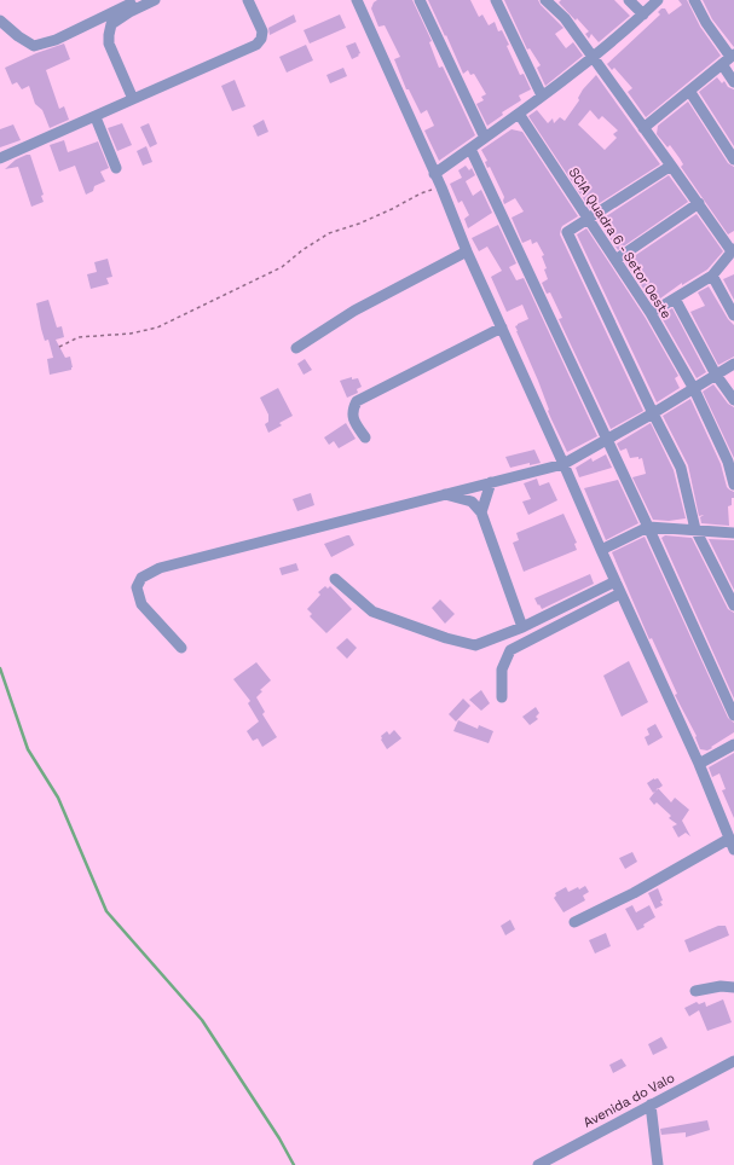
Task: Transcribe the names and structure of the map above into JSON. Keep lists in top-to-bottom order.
{
  "streets": {
    "street": ["SCIA Quadra 6 - Setor Oeste", "Avenida do Valo"]
  }
}
